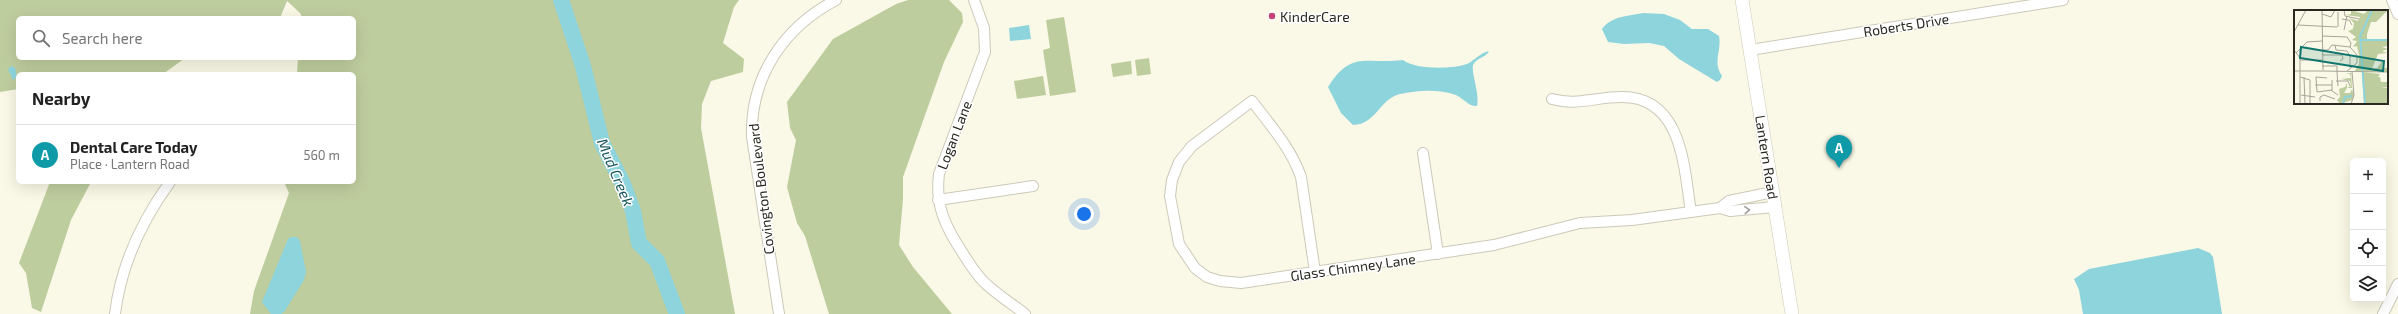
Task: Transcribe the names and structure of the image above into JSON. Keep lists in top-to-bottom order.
{
  "streets": {
    "street": [
      "Roberts Drive",
      "Logan Lane",
      "Lantern Road",
      "Covington Boulevard",
      "Glass Chimney Lane"
    ]
  },
  "crossings": [
    ["Roberts Drive", "Lantern Road"],
    ["Lantern Road", "Glass Chimney Lane"]
  ],
  "water": ["Mud Creek"],
  "places": ["KinderCare"],
  "page": {
    "search": "Search here",
    "heading": "Nearby",
    "list": [
      {
        "mark": "A",
        "name": "Dental Care Today",
        "note": "Place · Lantern Road",
        "value": "560 m"
      }
    ],
    "pins": "A",
    "map_buttons": ["+", "−"]
  }
}
